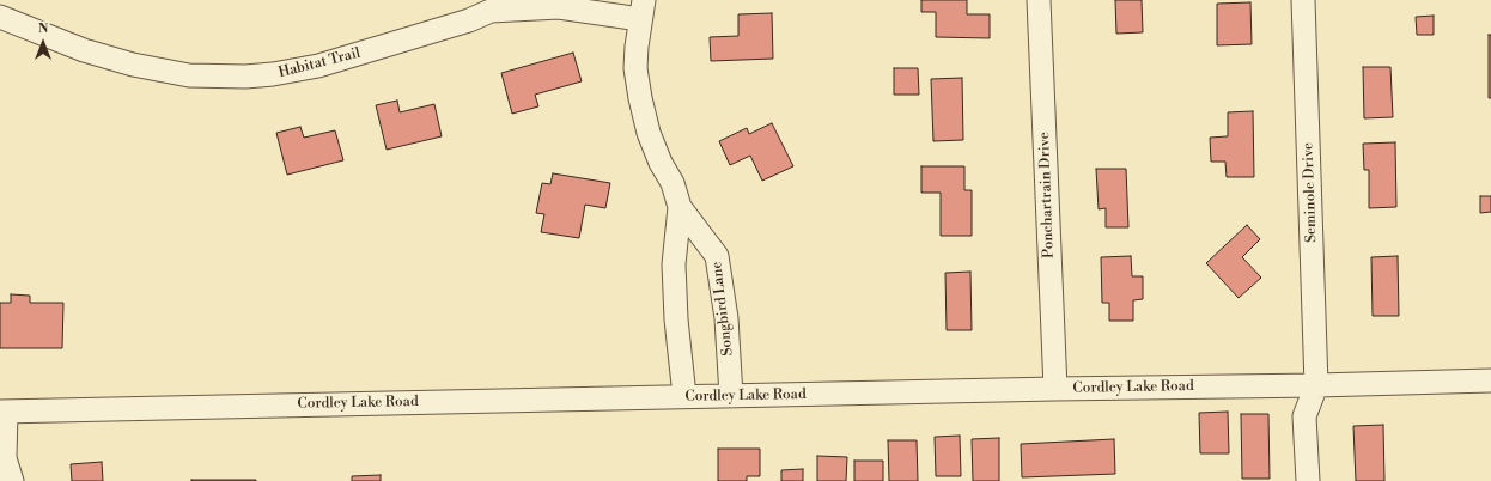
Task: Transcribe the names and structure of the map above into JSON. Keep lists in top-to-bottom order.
{
  "streets": {
    "street": [
      "Habitat Trail",
      "Seminole Drive",
      "Ponchartrain Drive",
      "Songbird Lane",
      "Cordley Lake Road"
    ]
  },
  "crossings": [
    ["Habitat Trail", "Songbird Lane"],
    ["Seminole Drive", "Cordley Lake Road"],
    ["Ponchartrain Drive", "Cordley Lake Road"],
    ["Songbird Lane", "Cordley Lake Road"]
  ],
  "north": "top"
}
